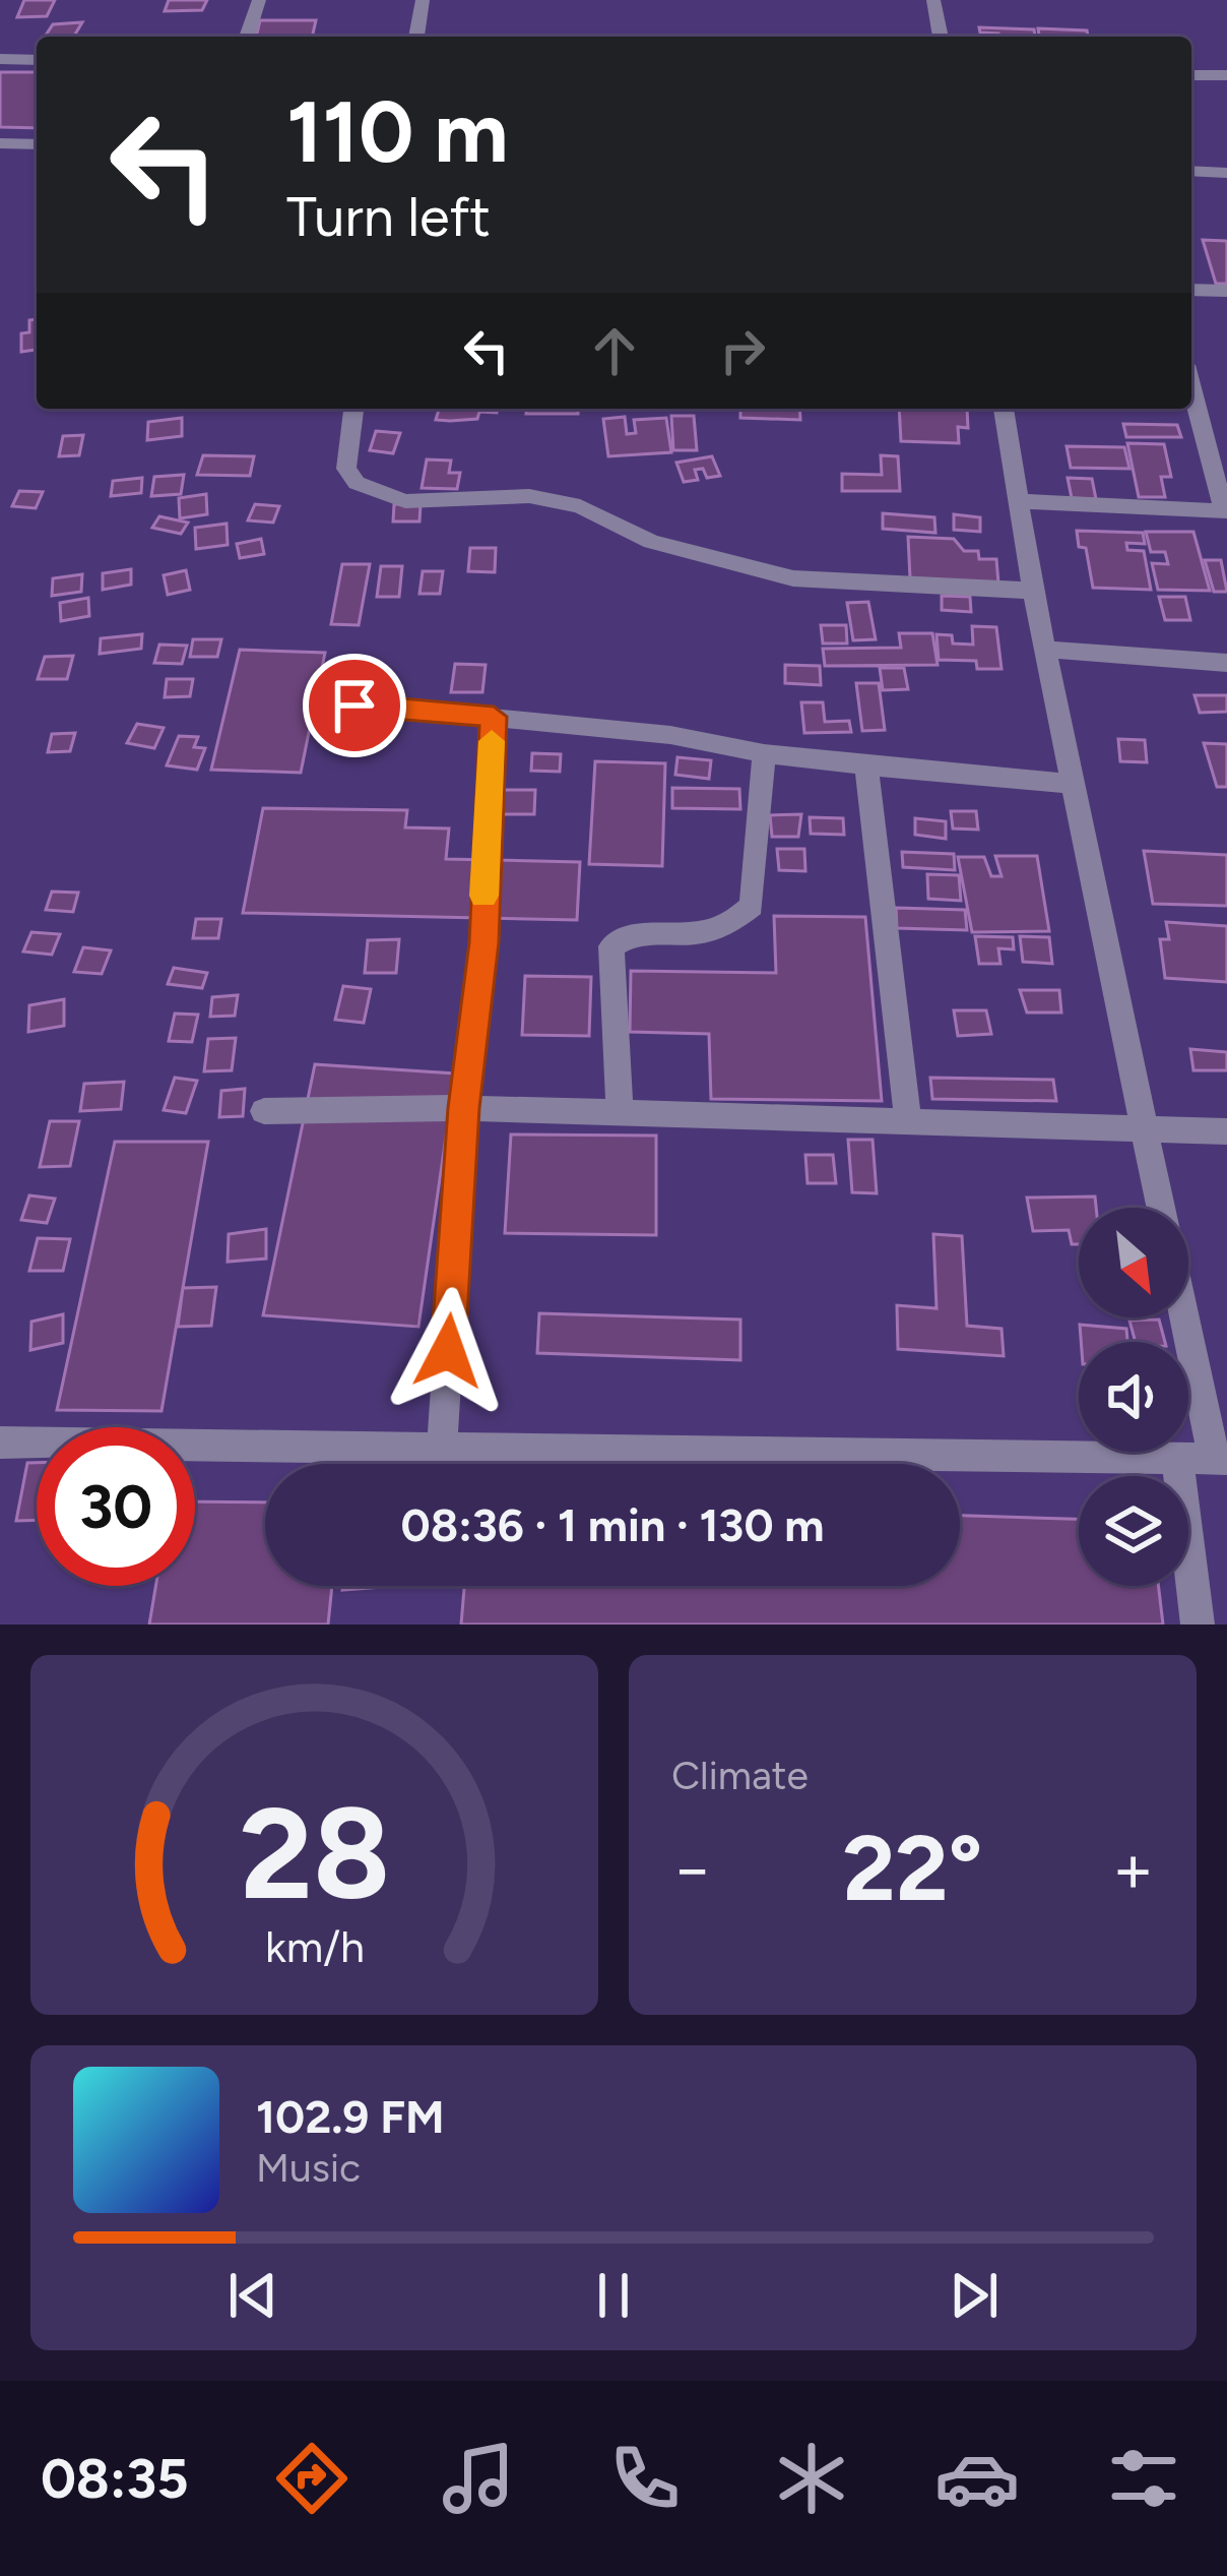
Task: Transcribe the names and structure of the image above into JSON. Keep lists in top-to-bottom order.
{
  "north": "bottom right",
  "page": {
    "turn": ["110 m", "Turn left"],
    "limit": "30",
    "trip": "08:36 · 1 min · 130 m",
    "tile": "Climate",
    "heat": ["−", "22°", "+"],
    "song": ["102.9 FM", "Music"],
    "tabs": "08:35",
    "gauge": ["28", "km/h"]
  }
}
